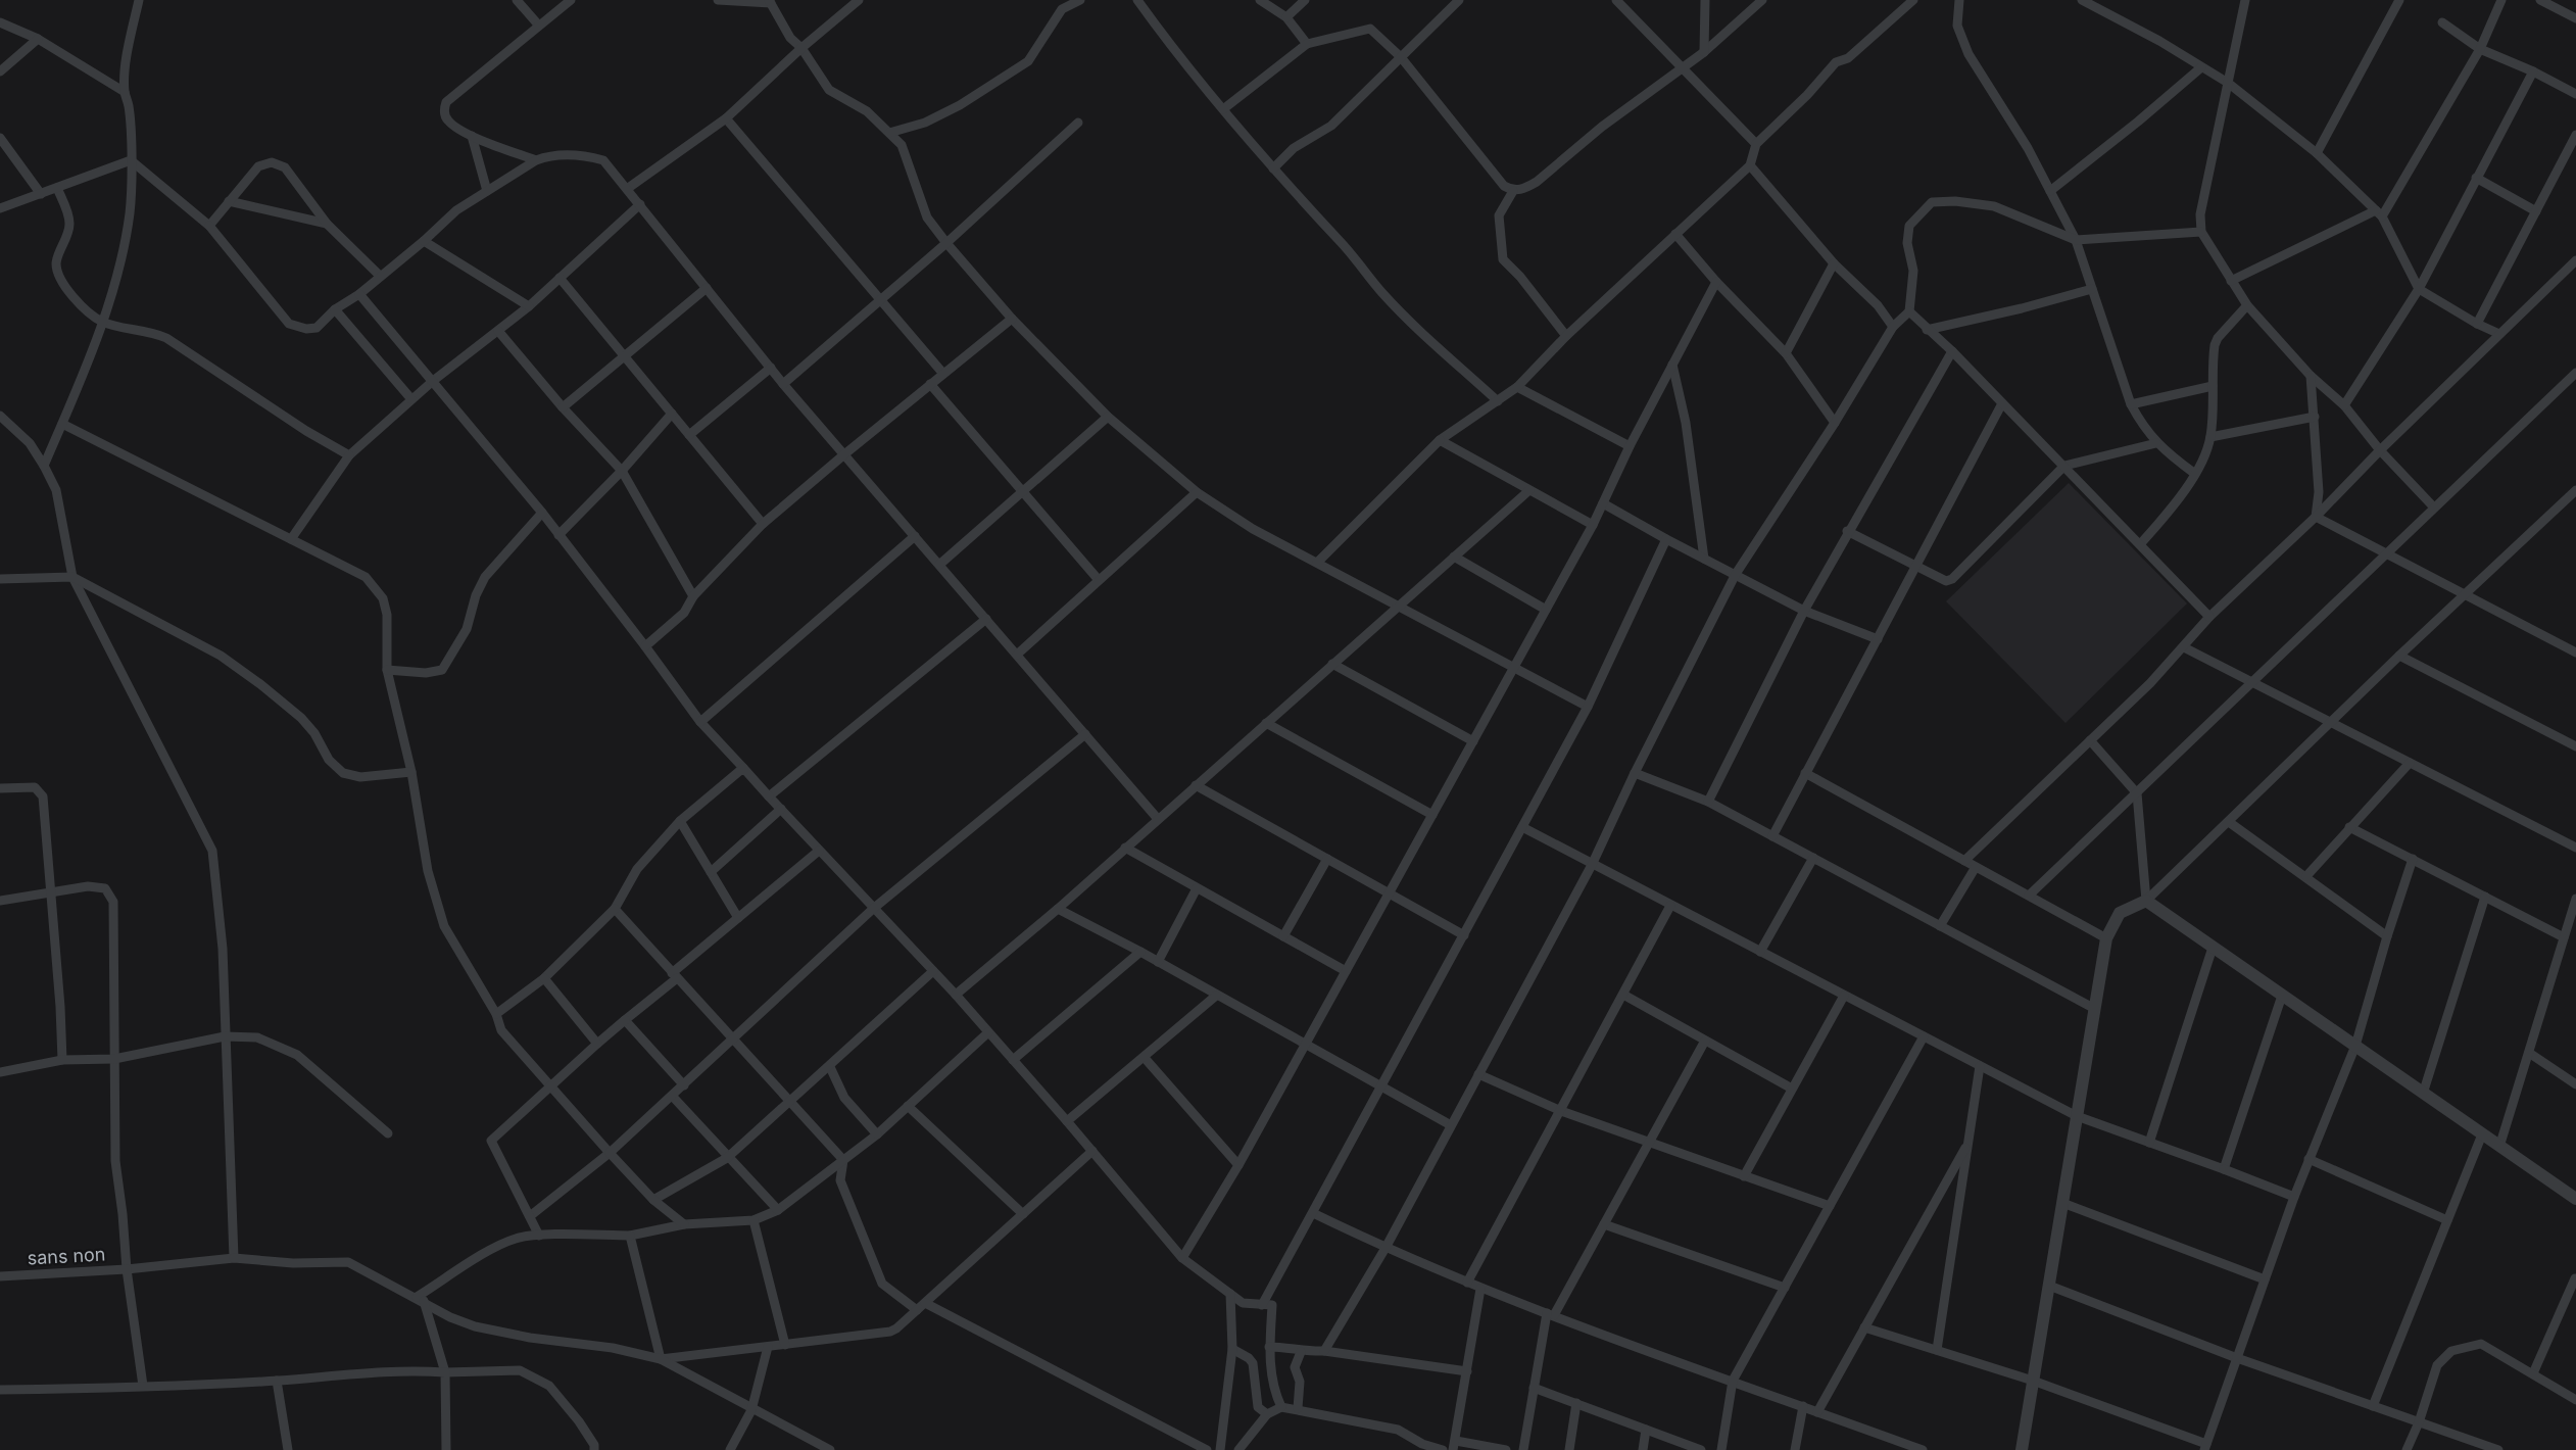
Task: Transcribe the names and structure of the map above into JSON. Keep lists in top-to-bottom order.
{
  "streets": {
    "street": ["sans non"]
  }
}
